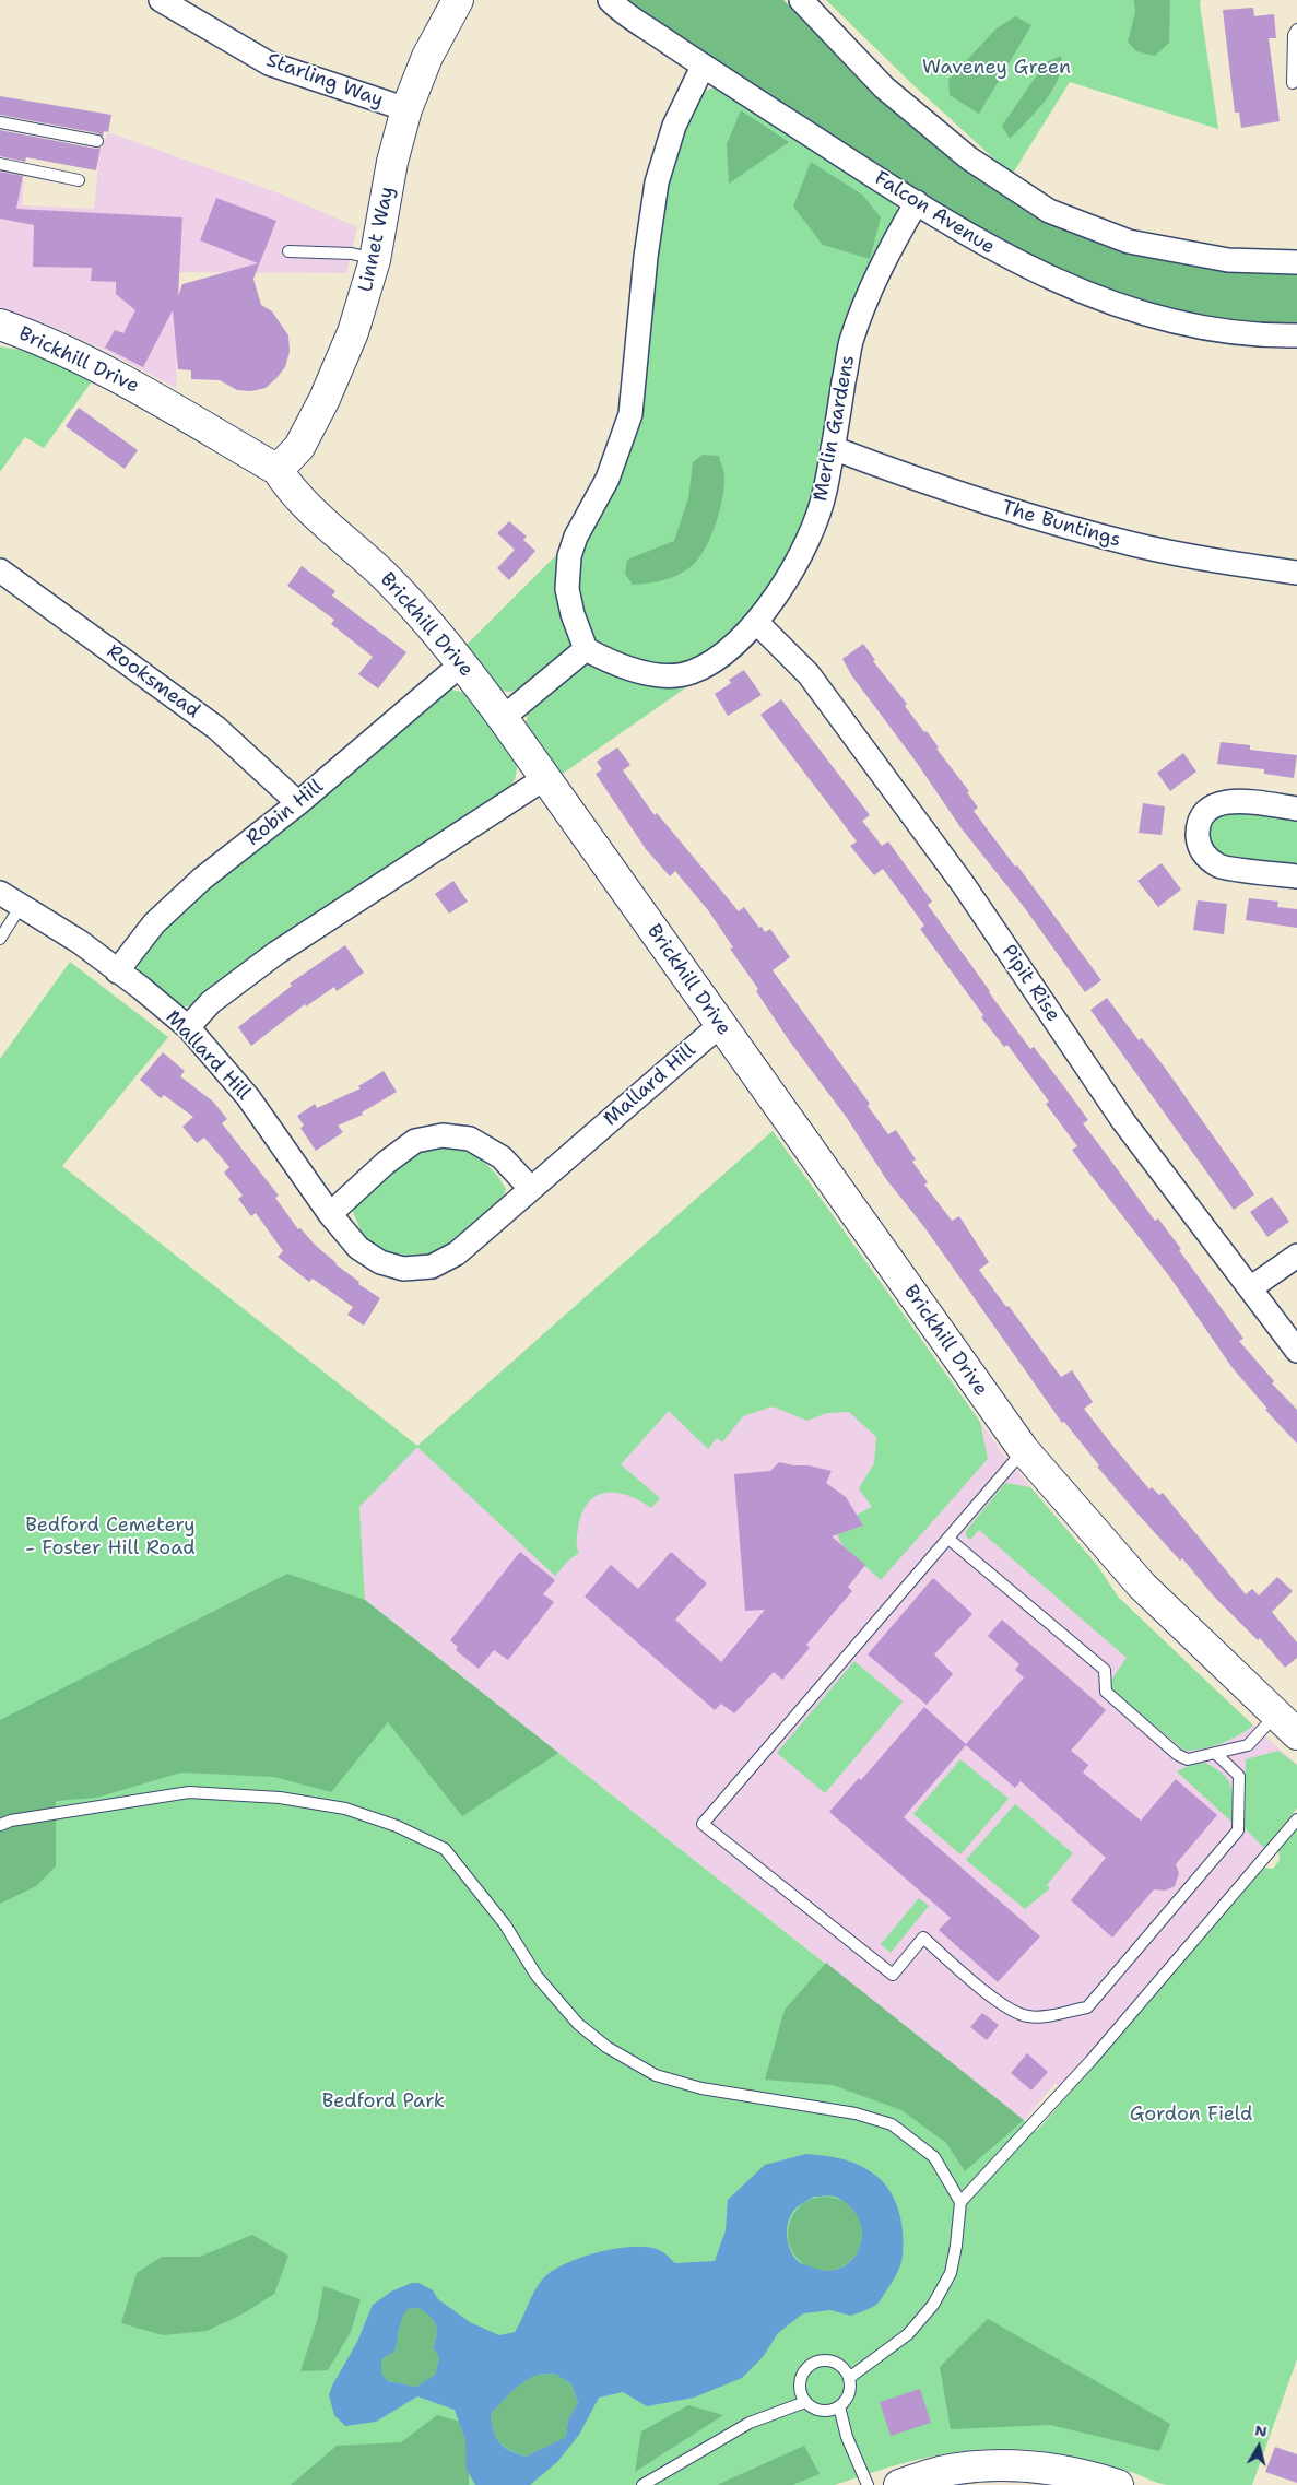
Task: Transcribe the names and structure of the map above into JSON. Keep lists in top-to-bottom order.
{
  "streets": {
    "street": [
      "Starling Way",
      "Falcon Avenue",
      "Linnet Way",
      "Brickhill Drive",
      "Merlin Gardens",
      "The Buntings",
      "Rooksmead",
      "Robin Hill",
      "Pipit Rise",
      "Mallard Hill"
    ]
  },
  "crossings": [
    ["Starling Way", "Linnet Way"],
    ["Falcon Avenue", "Merlin Gardens"],
    ["Linnet Way", "Brickhill Drive"],
    ["Brickhill Drive", "Robin Hill"],
    ["Brickhill Drive", "Mallard Hill"],
    ["Merlin Gardens", "The Buntings"],
    ["Merlin Gardens", "Pipit Rise"],
    ["Rooksmead", "Robin Hill"],
    ["Robin Hill", "Mallard Hill"]
  ],
  "parks": [
    "Waveney Green",
    "Bedford Cemetery - Foster Hill Road",
    "Bedford Park",
    "Gordon Field"
  ],
  "north": "top"
}
